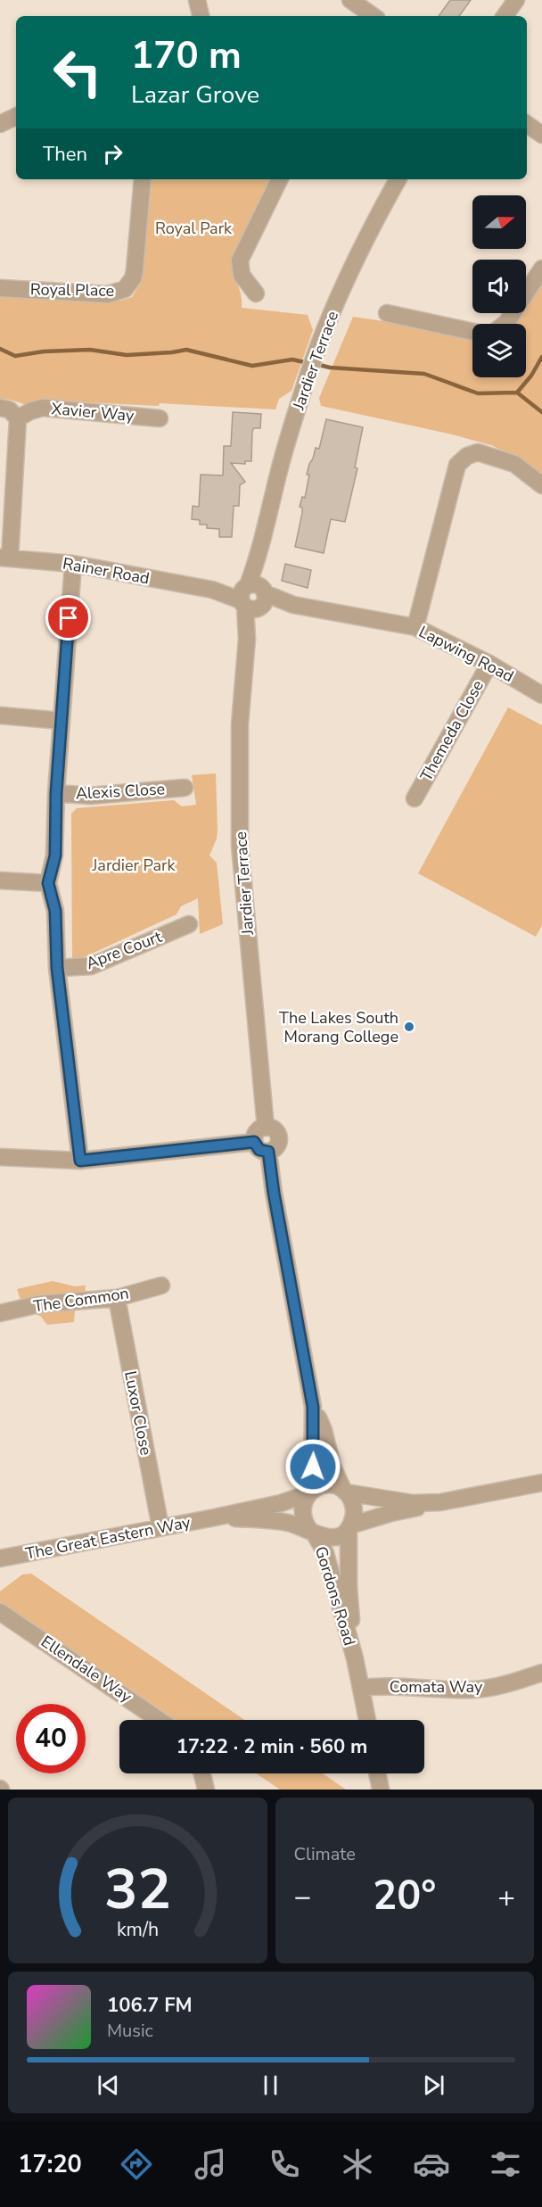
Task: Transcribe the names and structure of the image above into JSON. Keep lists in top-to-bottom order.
{
  "streets": {
    "street": [
      "Royal Place",
      "Jardier Terrace",
      "Xavier Way",
      "Rainer Road",
      "Lapwing Road",
      "Themeda Close",
      "Alexis Close",
      "Apre Court",
      "The Common",
      "Luxor Close",
      "The Great Eastern Way",
      "Gordons Road",
      "Ellendale Way",
      "Comata Way"
    ]
  },
  "crossings": [
    ["Jardier Terrace", "Rainer Road"],
    ["Jardier Terrace", "Lapwing Road"],
    ["Rainer Road", "Lapwing Road"],
    ["Lapwing Road", "Themeda Close"],
    ["The Common", "Luxor Close"],
    ["Luxor Close", "The Great Eastern Way"],
    ["The Great Eastern Way", "Gordons Road"],
    ["Gordons Road", "Comata Way"]
  ],
  "parks": ["Royal Park", "Jardier Park"],
  "places": ["The Lakes South Morang College"],
  "north": "right",
  "page": {
    "turn": ["170 m", "Lazar Grove"],
    "then": "Then",
    "limit": "40",
    "trip": "17:22 · 2 min · 560 m",
    "tile": "Climate",
    "heat": ["−", "20°", "+"],
    "song": ["106.7 FM", "Music"],
    "tabs": "17:20",
    "gauge": ["32", "km/h"]
  }
}
